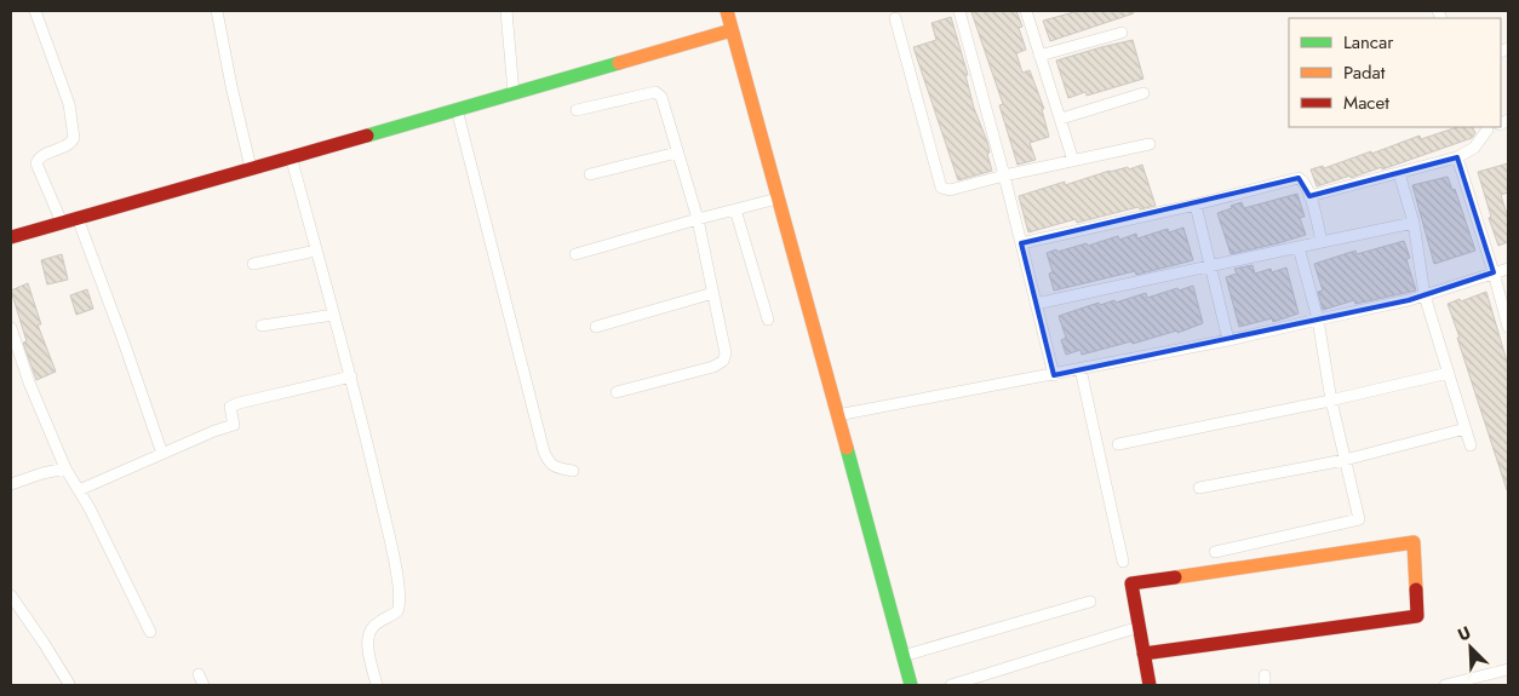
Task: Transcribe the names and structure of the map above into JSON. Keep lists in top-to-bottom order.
{
  "legend": ["Lancar", "Padat", "Macet"],
  "north": "top left"
}
